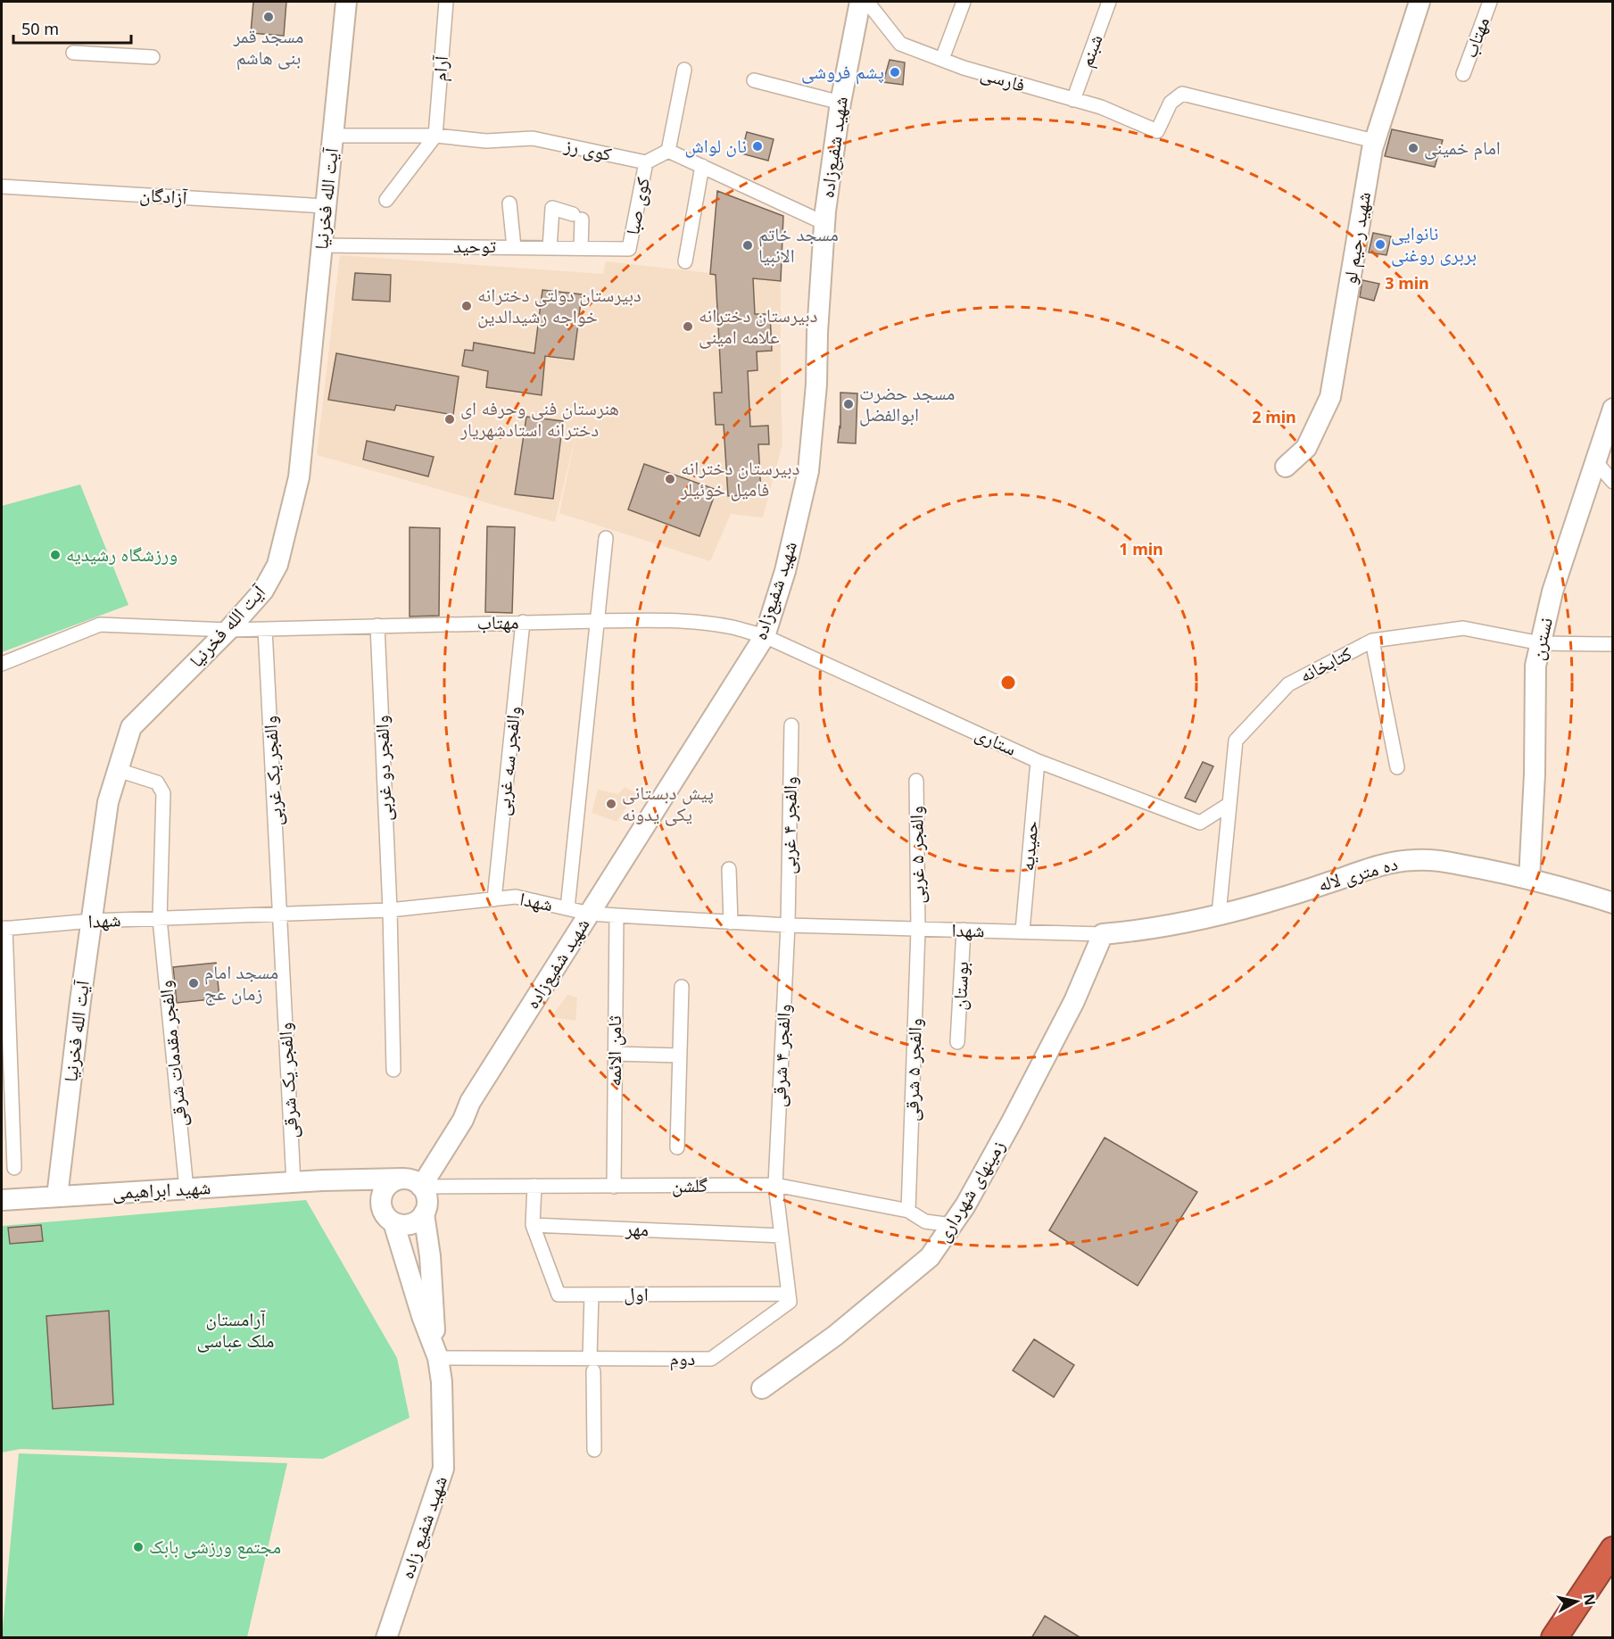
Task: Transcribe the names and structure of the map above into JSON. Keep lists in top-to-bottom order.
{
  "streets": {
    "street": [
      "مهتاب",
      "شبنم",
      "آرام",
      "فارسی",
      "شهید شفیع‌زاده",
      "کوی رز",
      "آزادگان",
      "آیت الله فخرنیا",
      "کوی صبا",
      "شهید رحیم لو",
      "توحید",
      "نسترن",
      "کتابخانه",
      "ستاری",
      "والفجر سه غربی",
      "والفجر دو غربی",
      "والفجر یک غربی",
      "والفجر ۴ غربی",
      "حمیدیه",
      "والفجر ۵ غربی",
      "ده متری لاله",
      "شهدا",
      "بوستان",
      "ثامن الائمه",
      "والفجر مقدمات شرقی",
      "والفجر ۴ شرقی",
      "والفجر ۵ شرقی",
      "والفجر یک شرقی",
      "گلشن",
      "شهید ابراهیمی",
      "زمینهای شهرداری",
      "مهر",
      "اول",
      "دوم",
      "شهید شفیع زاده"
    ]
  },
  "crossings": [
    ["مهتاب", "شهید شفیع‌زاده"],
    ["مهتاب", "آیت الله فخرنیا"],
    ["مهتاب", "ستاری"],
    ["مهتاب", "والفجر سه غربی"],
    ["مهتاب", "والفجر دو غربی"],
    ["مهتاب", "والفجر یک غربی"],
    ["شبنم", "فارسی"],
    ["آرام", "کوی رز"],
    ["فارسی", "شهید رحیم لو"],
    ["شهید شفیع‌زاده", "ستاری"],
    ["شهید شفیع‌زاده", "شهدا"],
    ["شهید شفیع‌زاده", "گلشن"],
    ["شهید شفیع‌زاده", "شهید ابراهیمی"],
    ["شهید شفیع‌زاده", "شهید شفیع زاده"],
    ["کوی رز", "آیت الله فخرنیا"],
    ["کوی رز", "کوی صبا"],
    ["آزادگان", "آیت الله فخرنیا"],
    ["آیت الله فخرنیا", "توحید"],
    ["آیت الله فخرنیا", "شهدا"],
    ["آیت الله فخرنیا", "والفجر مقدمات شرقی"],
    ["آیت الله فخرنیا", "شهید ابراهیمی"],
    ["کوی صبا", "توحید"],
    ["نسترن", "کتابخانه"],
    ["نسترن", "ده متری لاله"],
    ["کتابخانه", "ستاری"],
    ["کتابخانه", "ده متری لاله"],
    ["ستاری", "حمیدیه"],
    ["والفجر سه غربی", "شهدا"],
    ["والفجر دو غربی", "شهدا"],
    ["والفجر یک غربی", "شهدا"],
    ["والفجر یک غربی", "والفجر یک شرقی"],
    ["والفجر ۴ غربی", "شهدا"],
    ["والفجر ۴ غربی", "والفجر ۴ شرقی"],
    ["حمیدیه", "شهدا"],
    ["والفجر ۵ غربی", "شهدا"],
    ["والفجر ۵ غربی", "والفجر ۵ شرقی"],
    ["ده متری لاله", "شهدا"],
    ["ده متری لاله", "زمینهای شهرداری"],
    ["شهدا", "بوستان"],
    ["شهدا", "ثامن الائمه"],
    ["شهدا", "والفجر مقدمات شرقی"],
    ["شهدا", "والفجر ۴ شرقی"],
    ["شهدا", "والفجر ۵ شرقی"],
    ["شهدا", "والفجر یک شرقی"],
    ["شهدا", "زمینهای شهرداری"],
    ["ثامن الائمه", "گلشن"],
    ["والفجر مقدمات شرقی", "شهید ابراهیمی"],
    ["والفجر ۴ شرقی", "گلشن"],
    ["والفجر ۵ شرقی", "گلشن"],
    ["والفجر یک شرقی", "شهید ابراهیمی"],
    ["گلشن", "شهید ابراهیمی"],
    ["گلشن", "زمینهای شهرداری"],
    ["گلشن", "شهید شفیع زاده"],
    ["شهید ابراهیمی", "شهید شفیع زاده"],
    ["مهر", "اول"],
    ["اول", "دوم"],
    ["دوم", "شهید شفیع زاده"]
  ],
  "parks": ["آرامستان ملک عباسی"],
  "places": [
    "مسجد قمر بنی هاشم",
    "پشم فروشی",
    "نان لواش",
    "امام خمینی",
    "نانوایی بربری روغنی",
    "مسجد خاتم الانبیا",
    "دبیرستان دولتی دخترانه خواجه رشیدالدین",
    "دبیرستان دخترانه علامه امینی",
    "مسجد حضرت ابوالفضل",
    "هنرستان فنی وحرفه ای دخترانه استادشهریار",
    "دبیرستان دخترانه فامیل خوئیلر",
    "ورزشگاه رشیدیه",
    "پیش دبستانی یکی یدونه",
    "مسجد امام زمان عج",
    "مجتمع ورزشی بابک"
  ],
  "scale_bar": "50 m",
  "north": "right",
  "rings": ["3 min", "2 min", "1 min"]
}
